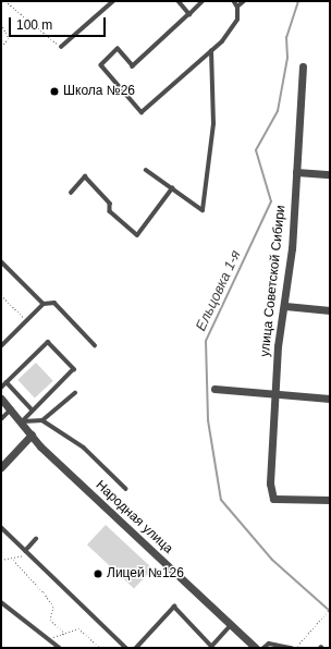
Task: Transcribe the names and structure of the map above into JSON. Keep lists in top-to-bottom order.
{
  "streets": {
    "street": ["улица Советской Сибири", "Народная улица"]
  },
  "water": ["Ельцовка 1-я"],
  "places": ["Школа №26", "Лицей №126"],
  "scale_bar": "100 m"
}
